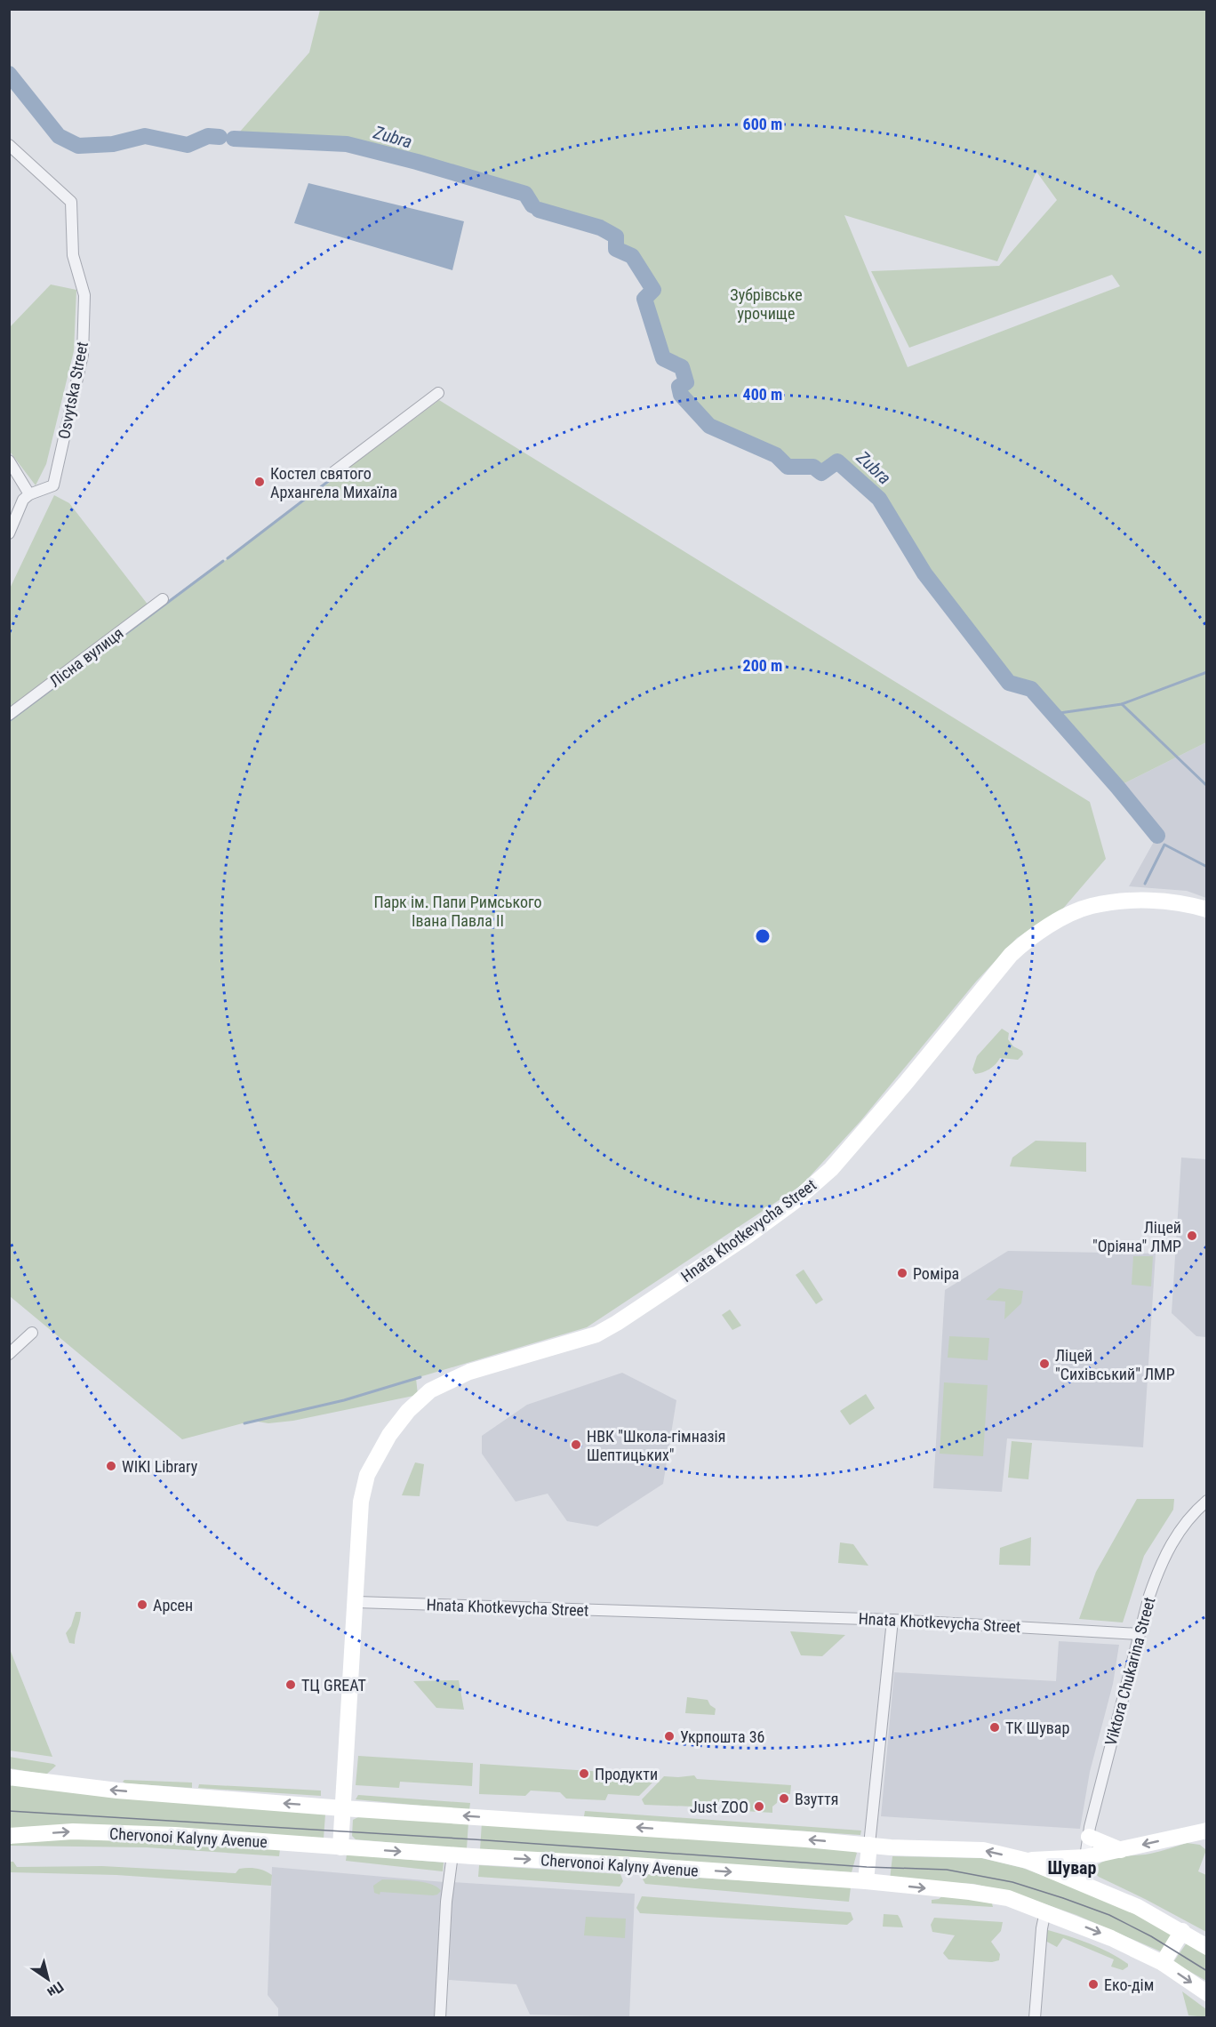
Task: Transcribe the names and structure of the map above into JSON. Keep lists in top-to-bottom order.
{
  "streets": {
    "main road": ["Hnata Khotkevycha Street", "Chervonoi Kalyny Avenue"],
    "street": ["Osvytska Street", "Лісна вулиця", "Viktora Chukarina Street"]
  },
  "crossings": [
    ["Hnata Khotkevycha Street", "Viktora Chukarina Street"],
    ["Hnata Khotkevycha Street", "Chervonoi Kalyny Avenue"]
  ],
  "districts": ["Шувар"],
  "water": ["Zubra"],
  "parks": ["Зубрівське урочище", "Парк ім. Папи Римського Івана Павла ІІ"],
  "places": [
    "Костел святого Архангела Михаїла",
    "Ліцей \"Оріяна\" ЛМР",
    "Роміра",
    "Ліцей \"Сихівський\" ЛМР",
    "НВК \"Школа-гімназія Шептицьких\"",
    "WIKI Library",
    "Арсен",
    "ТЦ GREAT",
    "ТК Шувар",
    "Укрпошта 36",
    "Продукти",
    "Взуття",
    "Just ZOO",
    "Еко-дім"
  ],
  "north": "bottom right",
  "rings": ["600 m", "400 m", "200 m"]
}
